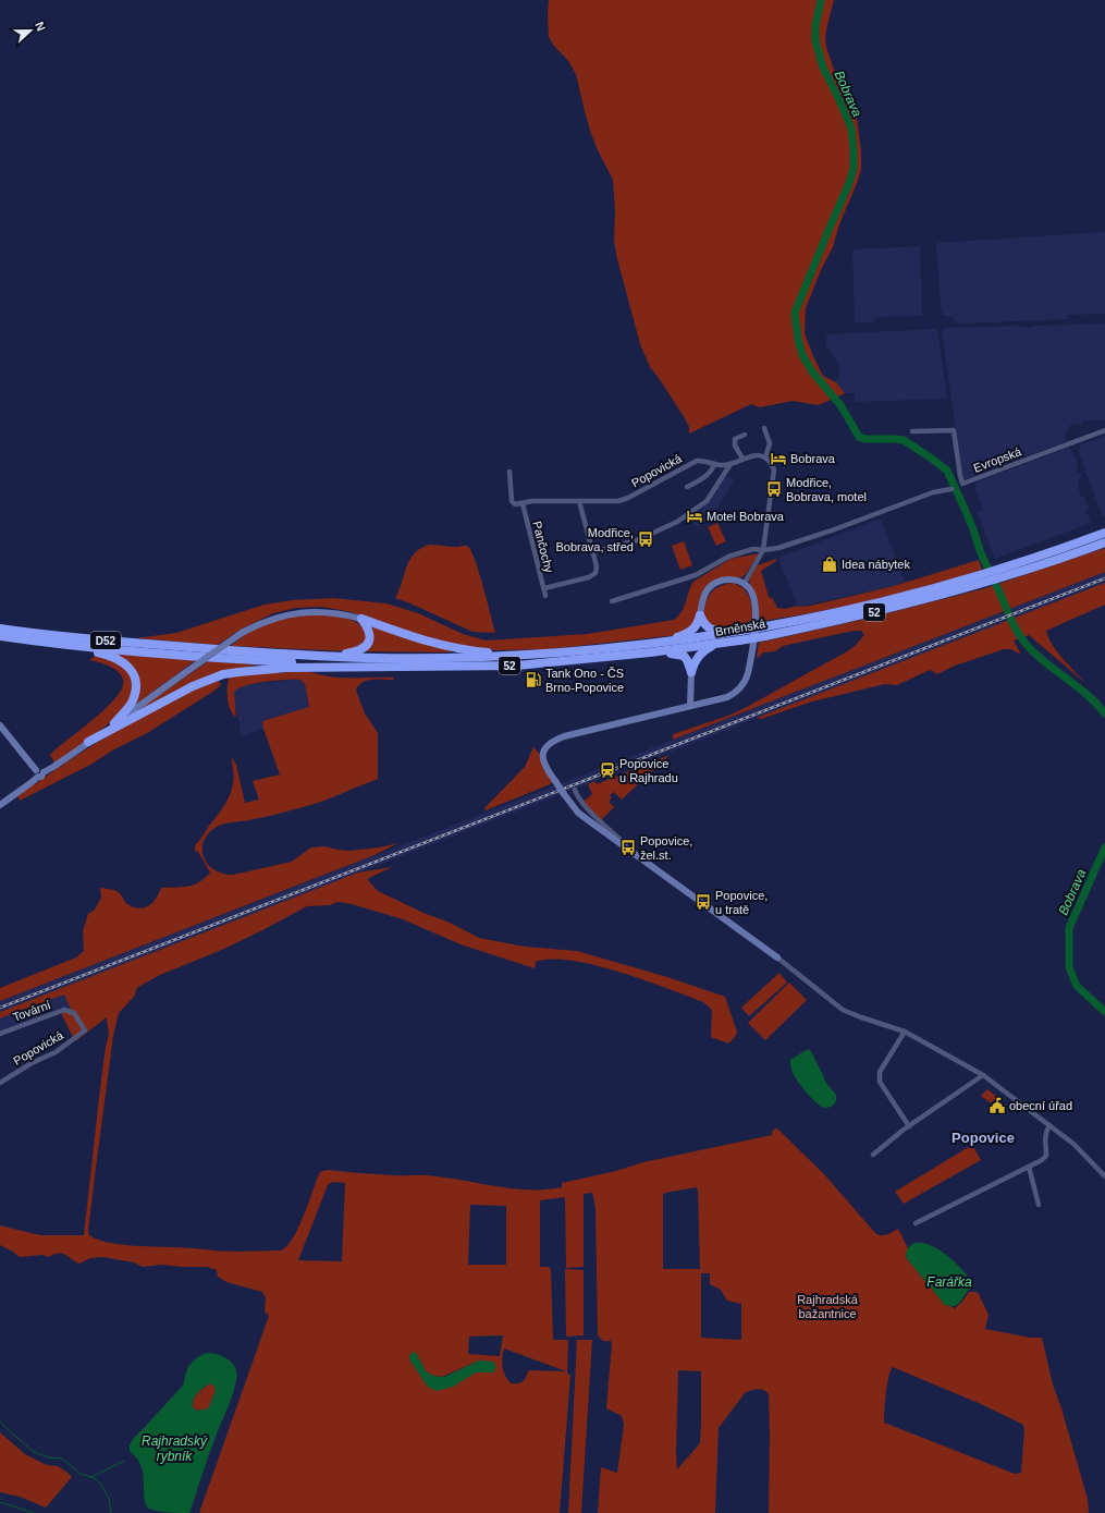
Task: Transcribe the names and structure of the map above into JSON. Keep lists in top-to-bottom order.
{
  "streets": {
    "highway": ["52", "Brněnská", "D52"],
    "street": [
      "Evropská",
      "Popovická",
      "Pančochy",
      "Tovární"
    ]
  },
  "crossings": [
    ["Popovická", "Pančochy"],
    ["Popovická", "Tovární"],
    ["Brněnská", "D52"]
  ],
  "districts": ["Popovice"],
  "water": ["Bobrava", "Farářka", "Rajhradský rybník"],
  "parks": ["Rajhradská bažantnice"],
  "places": {
    "hotel": ["Bobrava", "Motel Bobrava"],
    "bus stop": [
      "Modřice, Bobrava, motel",
      "Modřice, Bobrava, střed",
      "Popovice, žel.st.",
      "Popovice, u tratě"
    ],
    "shop": ["Idea nábytek"],
    "fuel station": ["Tank Ono - ČS Brno-Popovice"],
    "station": ["Popovice u Rajhradu"],
    "public building": ["obecní úřad"]
  },
  "north": "right"
}
